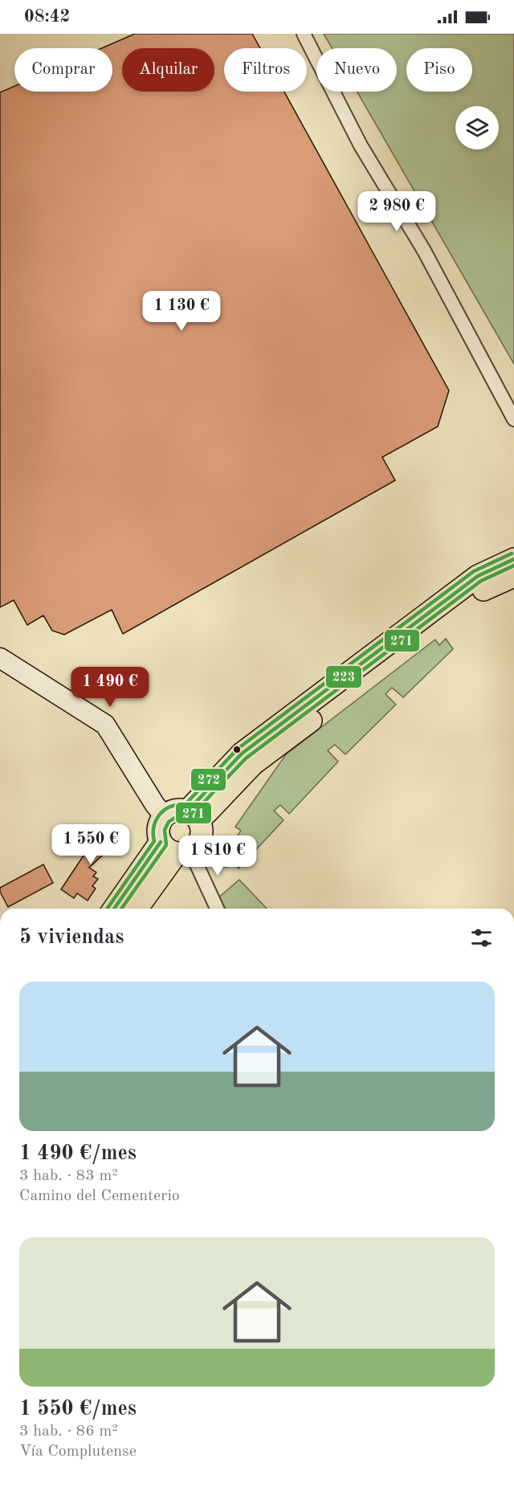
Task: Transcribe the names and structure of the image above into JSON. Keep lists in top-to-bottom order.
{
  "lines": ["transit line 272", "transit line 223", "transit line 271"],
  "page": {
    "status": "08:42",
    "chip": [
      "Comprar",
      "Alquilar",
      "Filtros",
      "Nuevo",
      "Piso"
    ],
    "price": [
      "2 980 €",
      "1 130 €",
      "1 490 €",
      "1 550 €",
      "1 810 €"
    ],
    "heading": "5 viviendas",
    "list": [
      {
        "name": "1 490 €/mes",
        "note": "3 hab. · 83 m² · Camino del Cementerio"
      },
      {
        "name": "1 550 €/mes",
        "note": "3 hab. · 86 m² · Vía Complutense"
      }
    ]
  }
}
